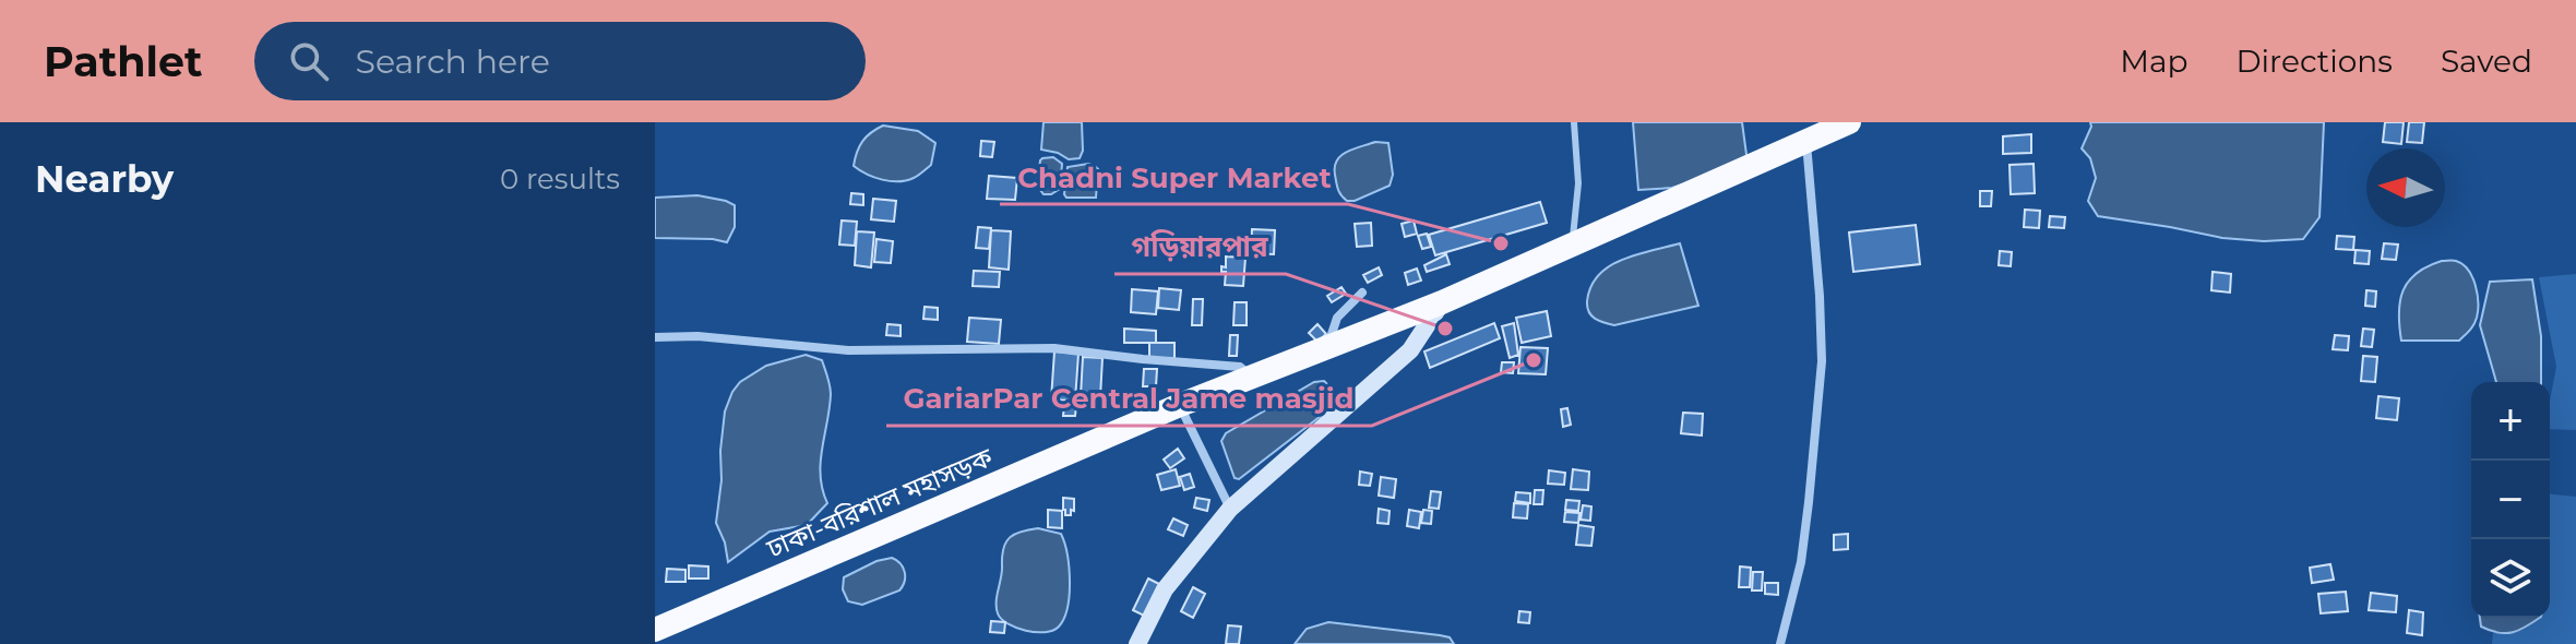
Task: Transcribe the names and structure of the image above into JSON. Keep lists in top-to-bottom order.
{
  "streets": {
    "highway": ["ঢাকা-বরিশাল মহাসড়ক"]
  },
  "places": ["Chadni Super Market", "গড়িয়ারপার", "GariarPar Central Jame masjid"],
  "north": "left",
  "page": {
    "header": "Pathlet",
    "search": "Search here",
    "nav": ["Map", "Directions", "Saved"],
    "heading": ["Nearby", "0 results"],
    "map_buttons": ["+", "−"]
  }
}
